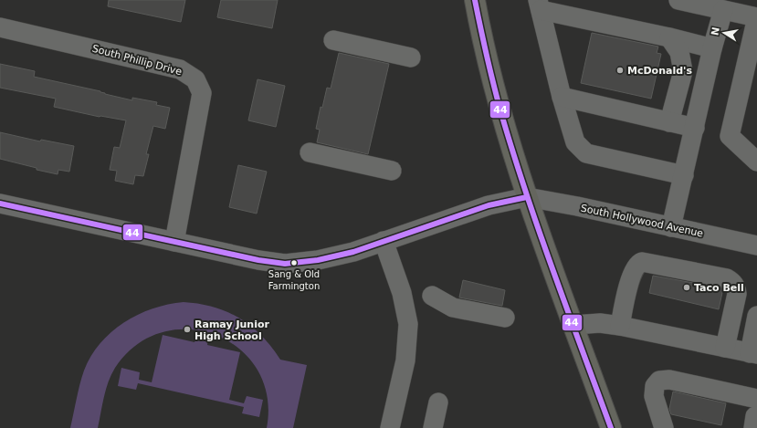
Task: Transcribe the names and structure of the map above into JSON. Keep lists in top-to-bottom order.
{
  "streets": {
    "street": ["South Phillip Drive", "South Hollywood Avenue"]
  },
  "places": [
    "McDonald's",
    "Sang & Old Farmington",
    "Taco Bell",
    "Ramay Junior High School"
  ],
  "lines": ["transit line 44"],
  "north": "left"
}
